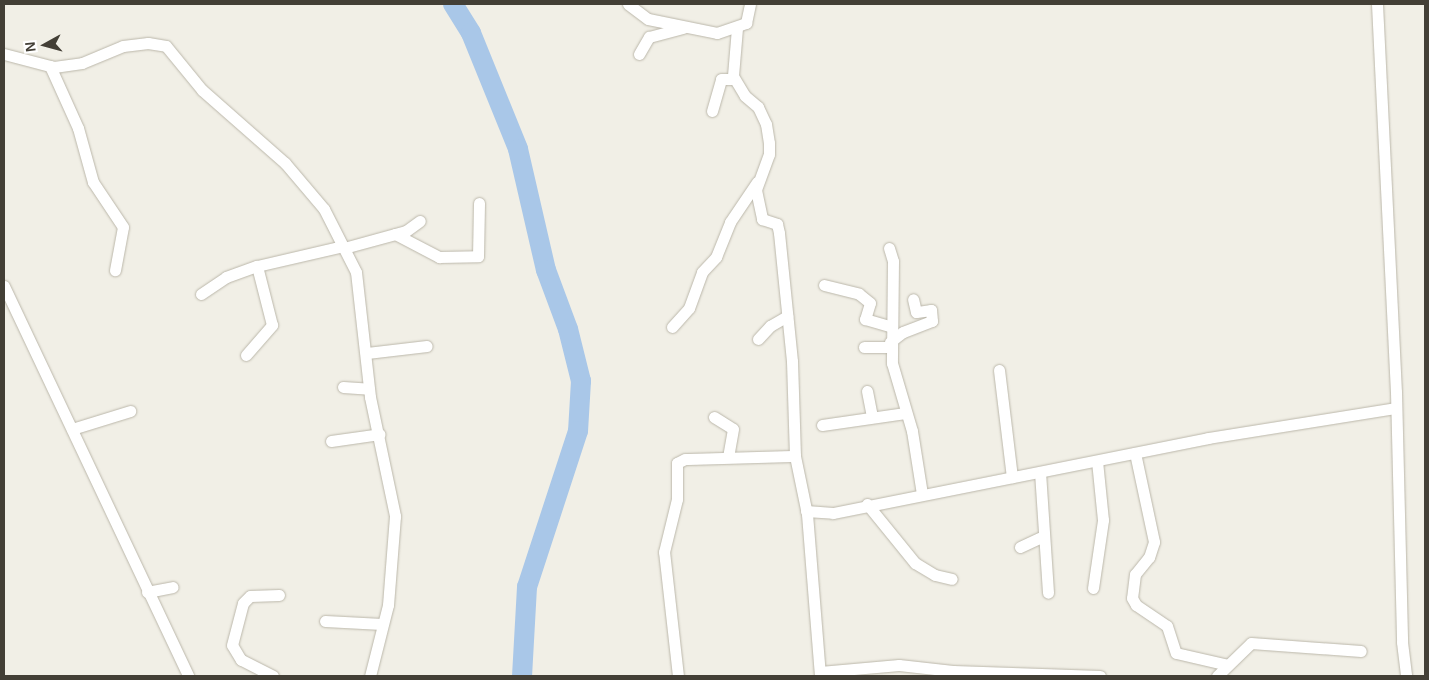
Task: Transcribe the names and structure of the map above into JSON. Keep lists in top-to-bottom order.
{
  "north": "left"
}
